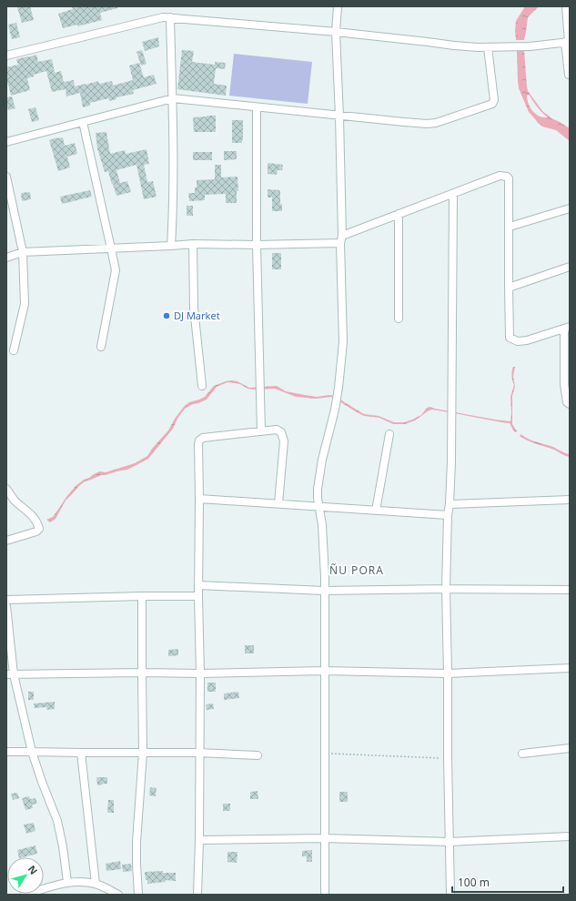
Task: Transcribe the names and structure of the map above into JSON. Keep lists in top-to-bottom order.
{
  "districts": ["ÑU PORA"],
  "places": ["DJ Market"],
  "scale_bar": "100 m",
  "north": "top right"
}
